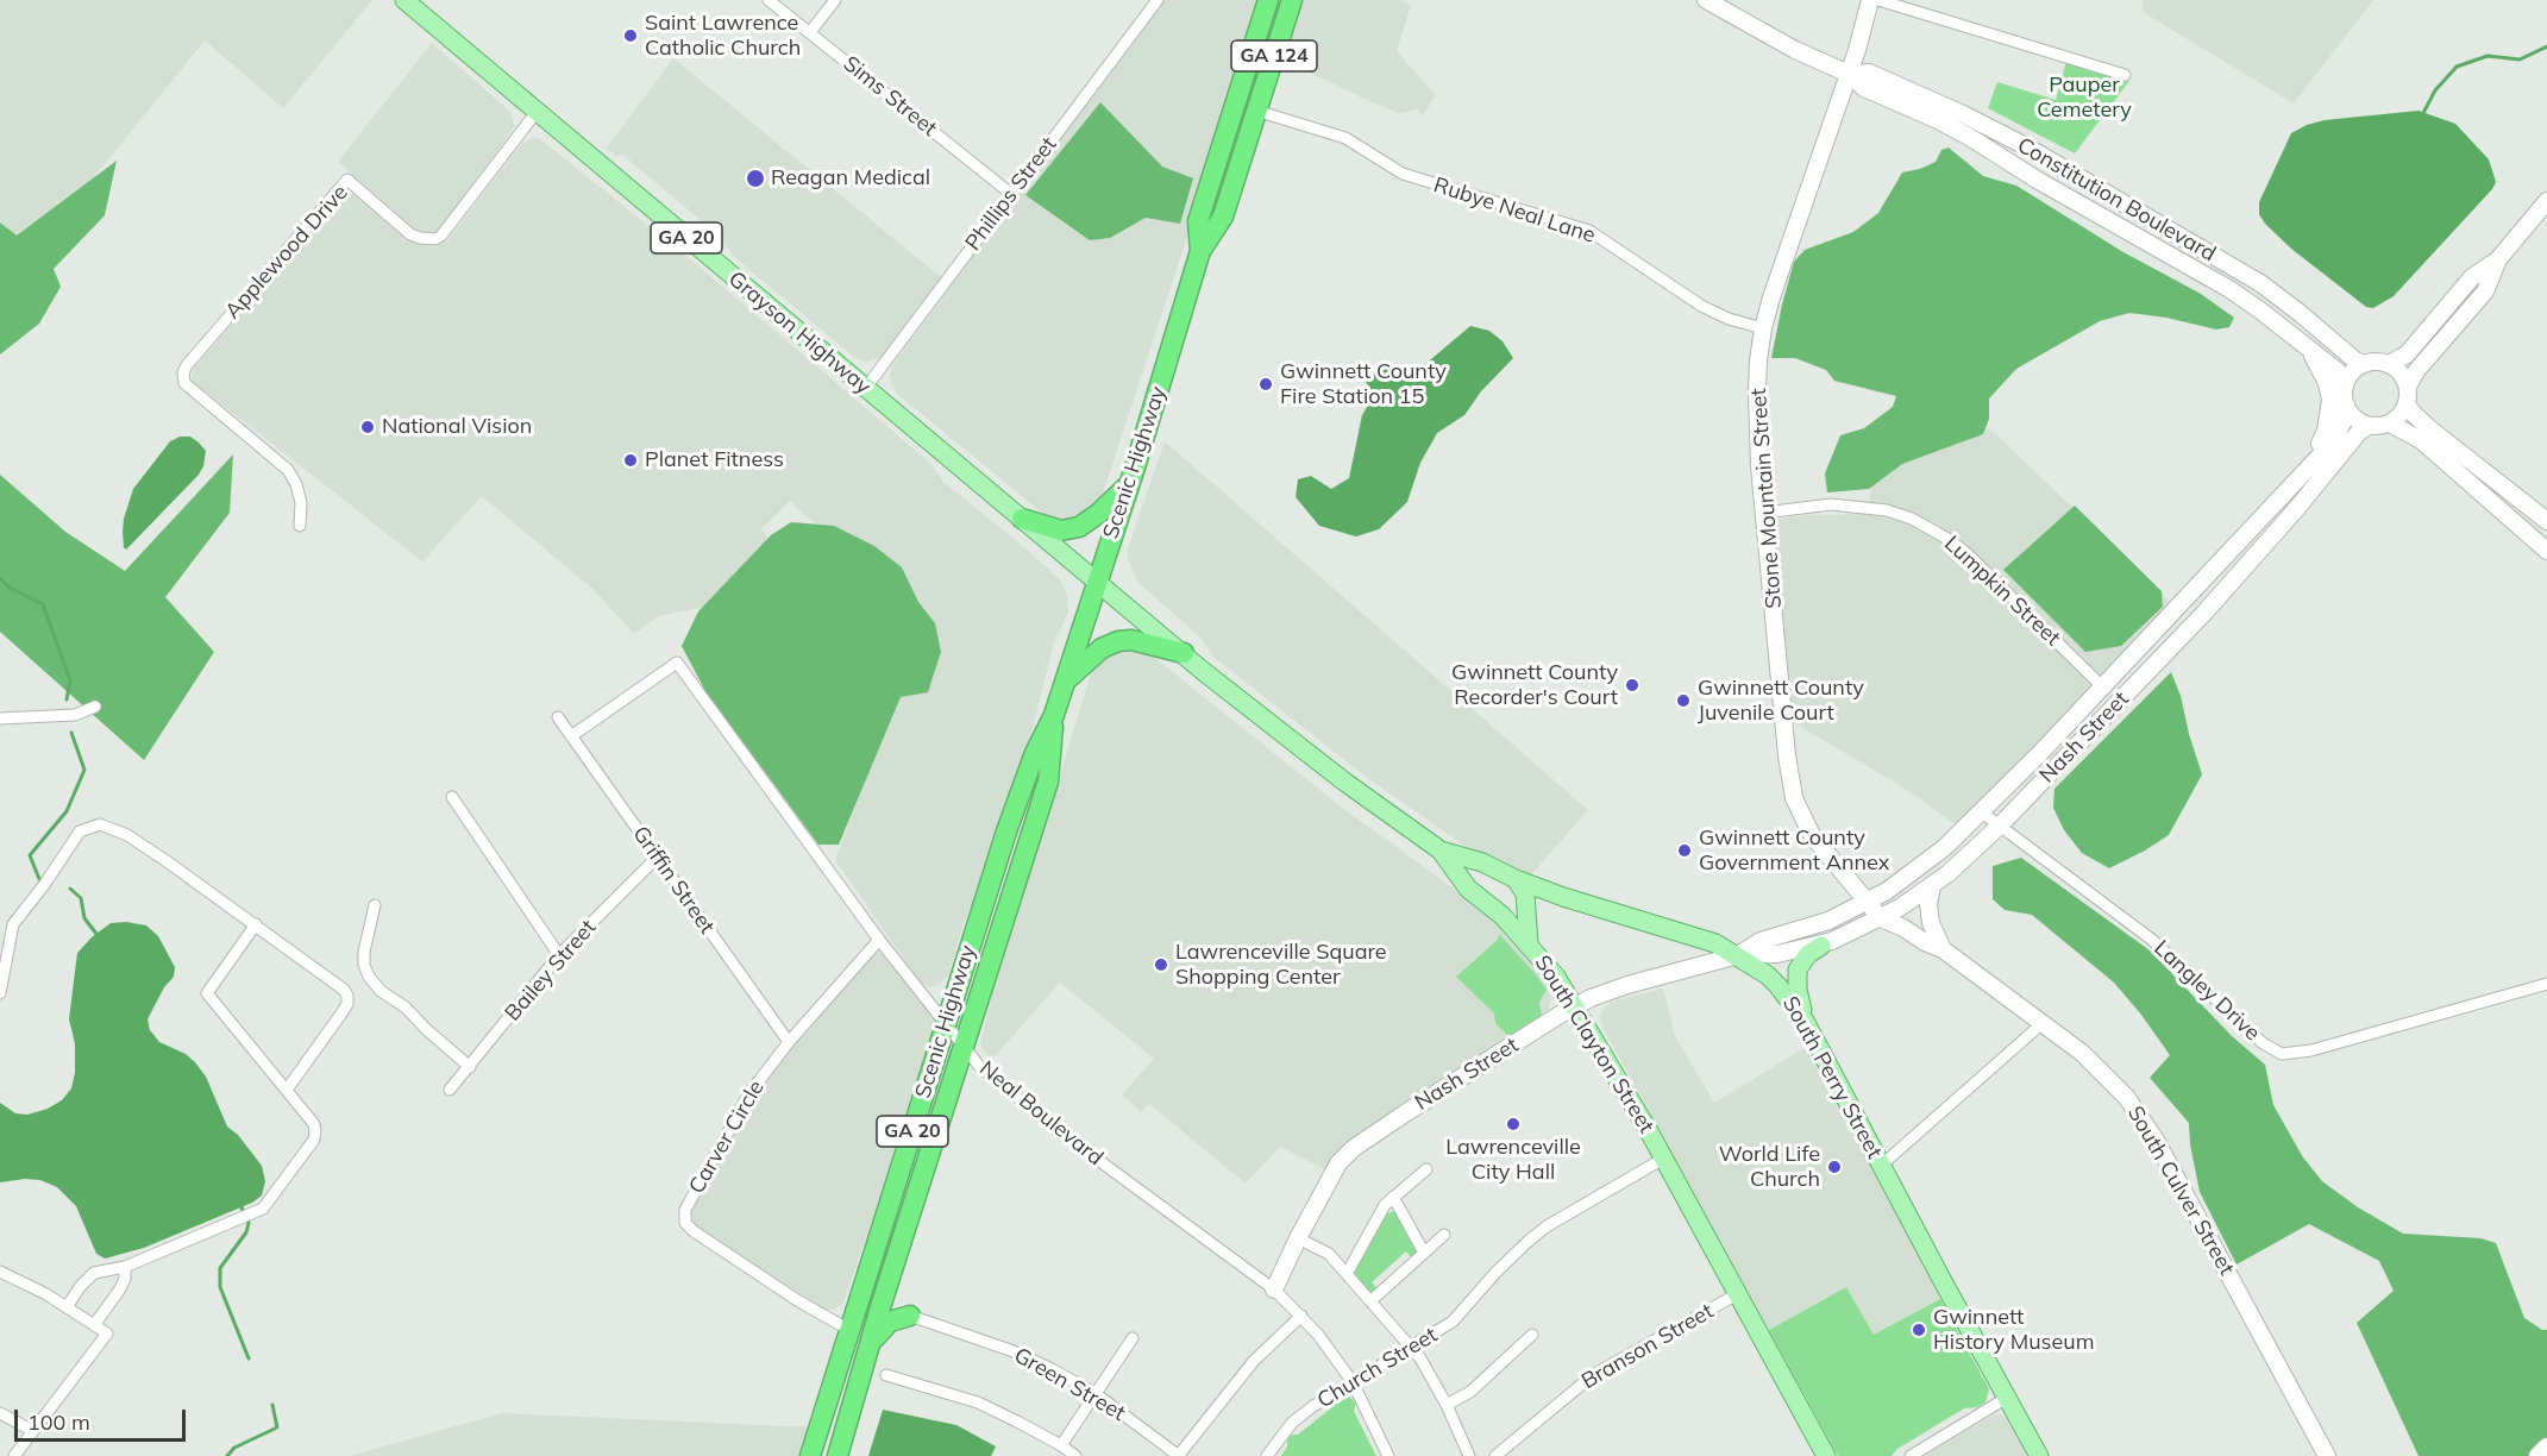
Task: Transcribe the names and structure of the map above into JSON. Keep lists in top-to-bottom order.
{
  "streets": {
    "highway": ["GA 124", "GA 20", "Scenic Highway"],
    "main road": ["Grayson Highway", "South Clayton Street", "South Perry Street"],
    "street": [
      "Sims Street",
      "Phillips Street",
      "Constitution Boulevard",
      "Rubye Neal Lane",
      "Applewood Drive",
      "Stone Mountain Street",
      "Lumpkin Street",
      "Nash Street",
      "Griffin Street",
      "Bailey Street",
      "Langley Drive",
      "Neal Boulevard",
      "Carver Circle",
      "South Culver Street",
      "Branson Street",
      "Church Street",
      "Green Street"
    ]
  },
  "crossings": [
    ["Sims Street", "Phillips Street"],
    ["Phillips Street", "Grayson Highway"],
    ["Constitution Boulevard", "Stone Mountain Street"],
    ["Constitution Boulevard", "Nash Street"],
    ["Rubye Neal Lane", "Scenic Highway"],
    ["Rubye Neal Lane", "Stone Mountain Street"],
    ["Applewood Drive", "Grayson Highway"],
    ["Grayson Highway", "Scenic Highway"],
    ["Grayson Highway", "South Clayton Street"],
    ["Scenic Highway", "South Clayton Street"],
    ["Scenic Highway", "Neal Boulevard"],
    ["Scenic Highway", "Carver Circle"],
    ["Stone Mountain Street", "Lumpkin Street"],
    ["Stone Mountain Street", "Nash Street"],
    ["Stone Mountain Street", "South Culver Street"],
    ["Lumpkin Street", "Nash Street"],
    ["Nash Street", "Langley Drive"],
    ["Nash Street", "South Clayton Street"],
    ["Nash Street", "South Perry Street"],
    ["Nash Street", "Neal Boulevard"],
    ["Nash Street", "South Culver Street"],
    ["Griffin Street", "Bailey Street"],
    ["Griffin Street", "Neal Boulevard"],
    ["Griffin Street", "Carver Circle"],
    ["South Clayton Street", "South Perry Street"],
    ["South Clayton Street", "Branson Street"],
    ["South Clayton Street", "Church Street"],
    ["Neal Boulevard", "Carver Circle"],
    ["Neal Boulevard", "Church Street"]
  ],
  "parks": ["Pauper Cemetery"],
  "places": [
    "Saint Lawrence Catholic Church",
    "Reagan Medical",
    "Gwinnett County Fire Station 15",
    "National Vision",
    "Planet Fitness",
    "Gwinnett County Recorder's Court",
    "Gwinnett County Juvenile Court",
    "Gwinnett County Government Annex",
    "Lawrenceville Square Shopping Center",
    "Lawrenceville City Hall",
    "World Life Church",
    "Gwinnett History Museum"
  ],
  "scale_bar": "100 m"
}
